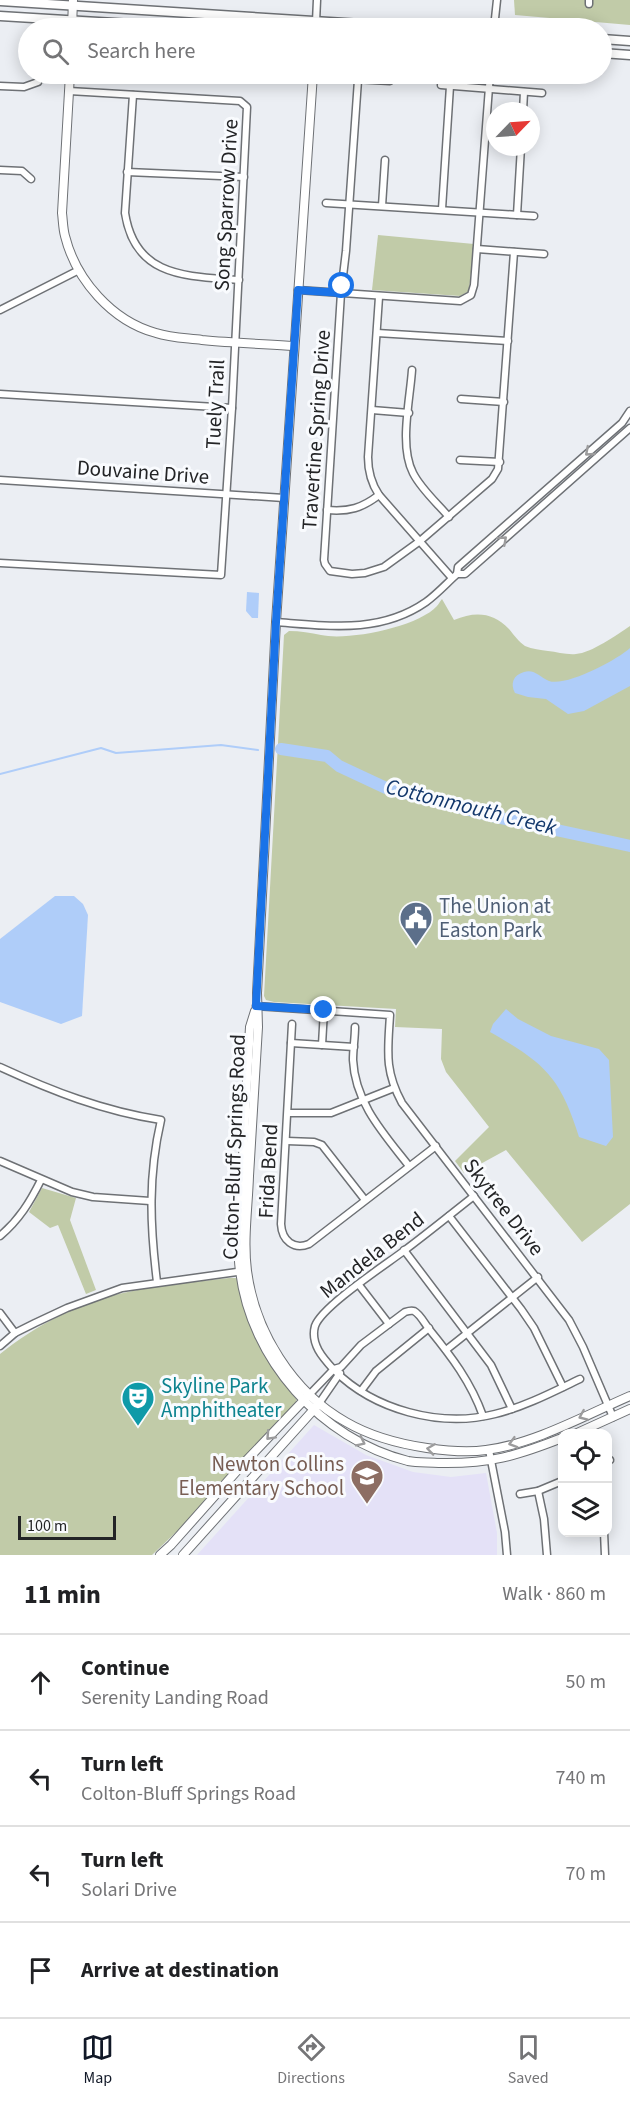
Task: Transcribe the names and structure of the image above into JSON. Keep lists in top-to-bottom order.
{
  "streets": {
    "street": [
      "Song Sparrow Drive",
      "Tuely Trail",
      "Travertine Spring Drive",
      "Douvaine Drive",
      "Colton-Bluff Springs Road",
      "Frida Bend",
      "Skytree Drive",
      "Mandela Bend"
    ]
  },
  "crossings": [
    ["Song Sparrow Drive", "Tuely Trail"],
    ["Tuely Trail", "Douvaine Drive"],
    ["Douvaine Drive", "Colton-Bluff Springs Road"],
    ["Colton-Bluff Springs Road", "Skytree Drive"],
    ["Frida Bend", "Skytree Drive"],
    ["Skytree Drive", "Mandela Bend"]
  ],
  "water": ["Cottonmouth Creek"],
  "places": {
    "public building": ["The Union at Easton Park"],
    "theatre": ["Skyline Park Amphitheater"],
    "school or university": ["Newton Collins Elementary School"]
  },
  "scale_bar": "100 m",
  "north": "top right",
  "page": {
    "search": "Search here",
    "scale": "100 m",
    "heading": ["11 min", "Walk · 860 m"],
    "list": [
      ["Continue", "Serenity Landing Road", "50 m"],
      ["Turn left", "Colton-Bluff Springs Road", "740 m"],
      ["Turn left", "Solari Drive", "70 m"],
      "Arrive at destination"
    ],
    "nav": ["Map", "Directions", "Saved"]
  }
}
